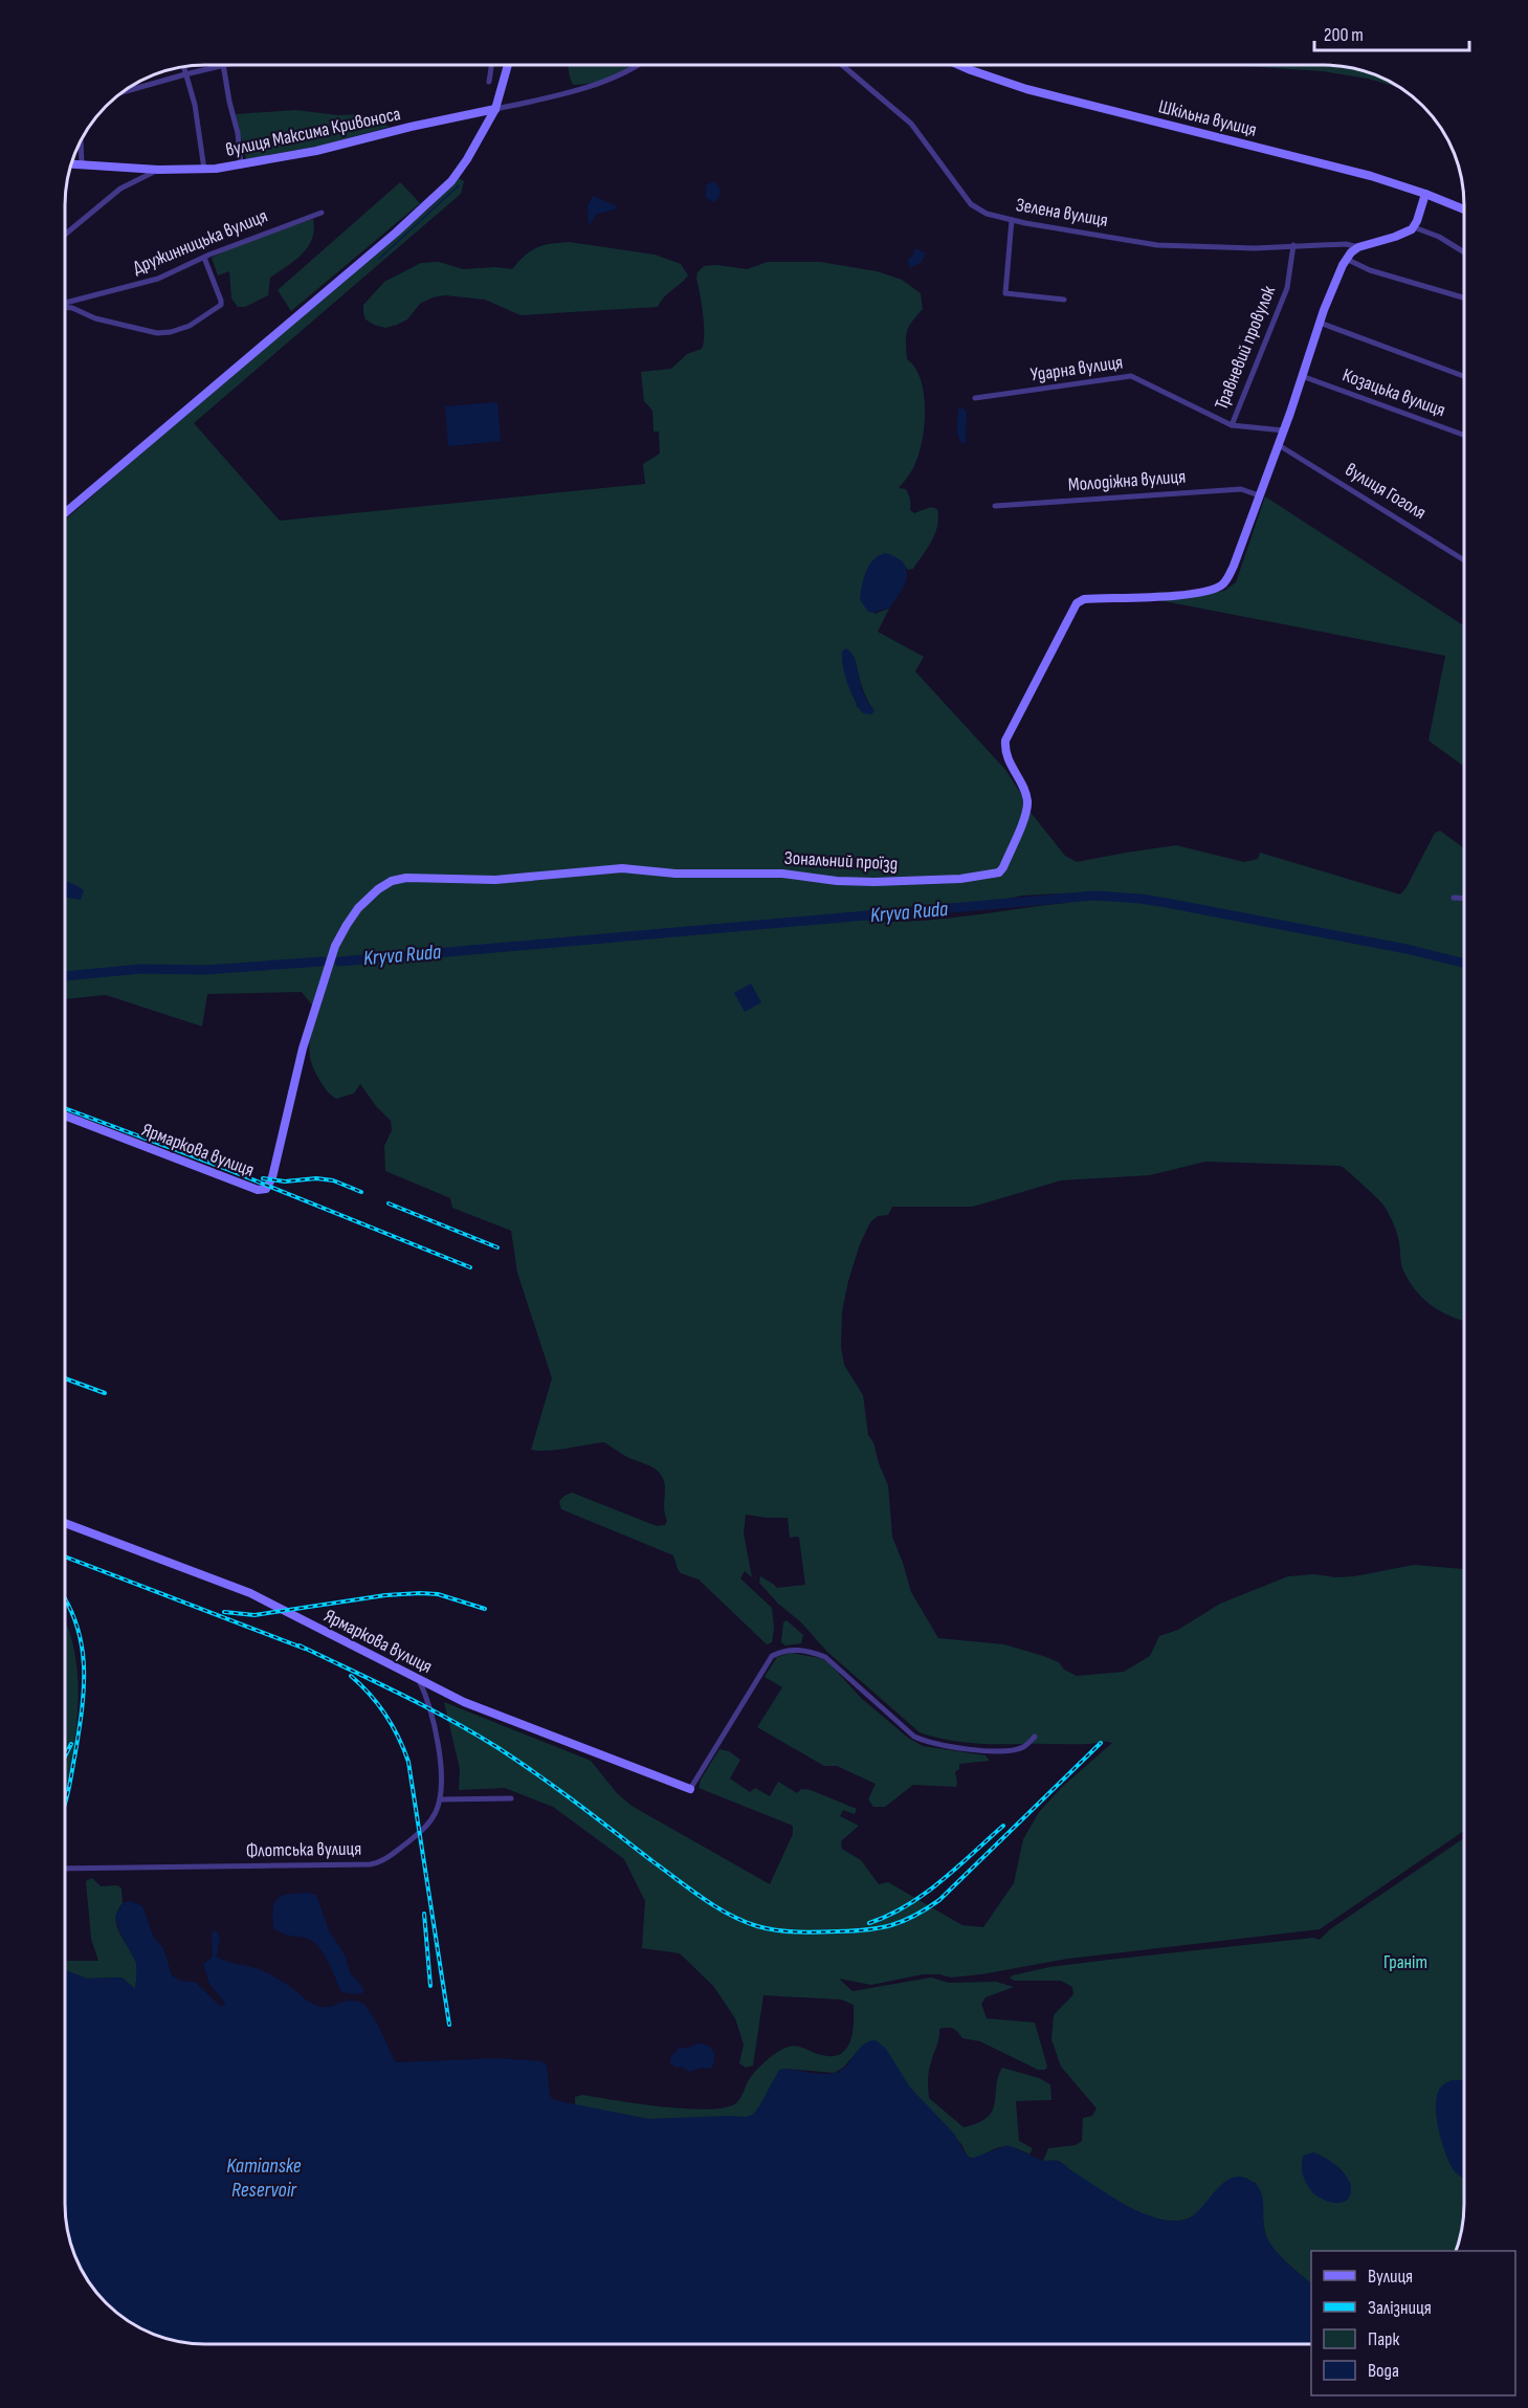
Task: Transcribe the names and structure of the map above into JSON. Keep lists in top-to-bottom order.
{
  "streets": {
    "street": [
      "Шкільна вулиця",
      "вулиця Максима Кривоноса",
      "Зелена вулиця",
      "Дружинницька вулиця",
      "Травневий провулок",
      "Ударна вулиця",
      "Козацька вулиця",
      "Молодіжна вулиця",
      "вулиця Гоголя",
      "Зональний проїзд",
      "Ярмаркова вулиця",
      "Флотська вулиця"
    ]
  },
  "crossings": [
    ["Зелена вулиця", "Травневий провулок"],
    ["Травневий провулок", "Ударна вулиця"],
    ["Молодіжна вулиця", "Зональний проїзд"],
    ["Зональний проїзд", "Ярмаркова вулиця"],
    ["Ярмаркова вулиця", "Флотська вулиця"]
  ],
  "water": ["Kryva Ruda", "Kamianske Reservoir"],
  "parks": ["Граніт"],
  "legend": [
    "Вулиця",
    "Залізниця",
    "Парк",
    "Вода"
  ],
  "scale_bar": "200 m"
}
